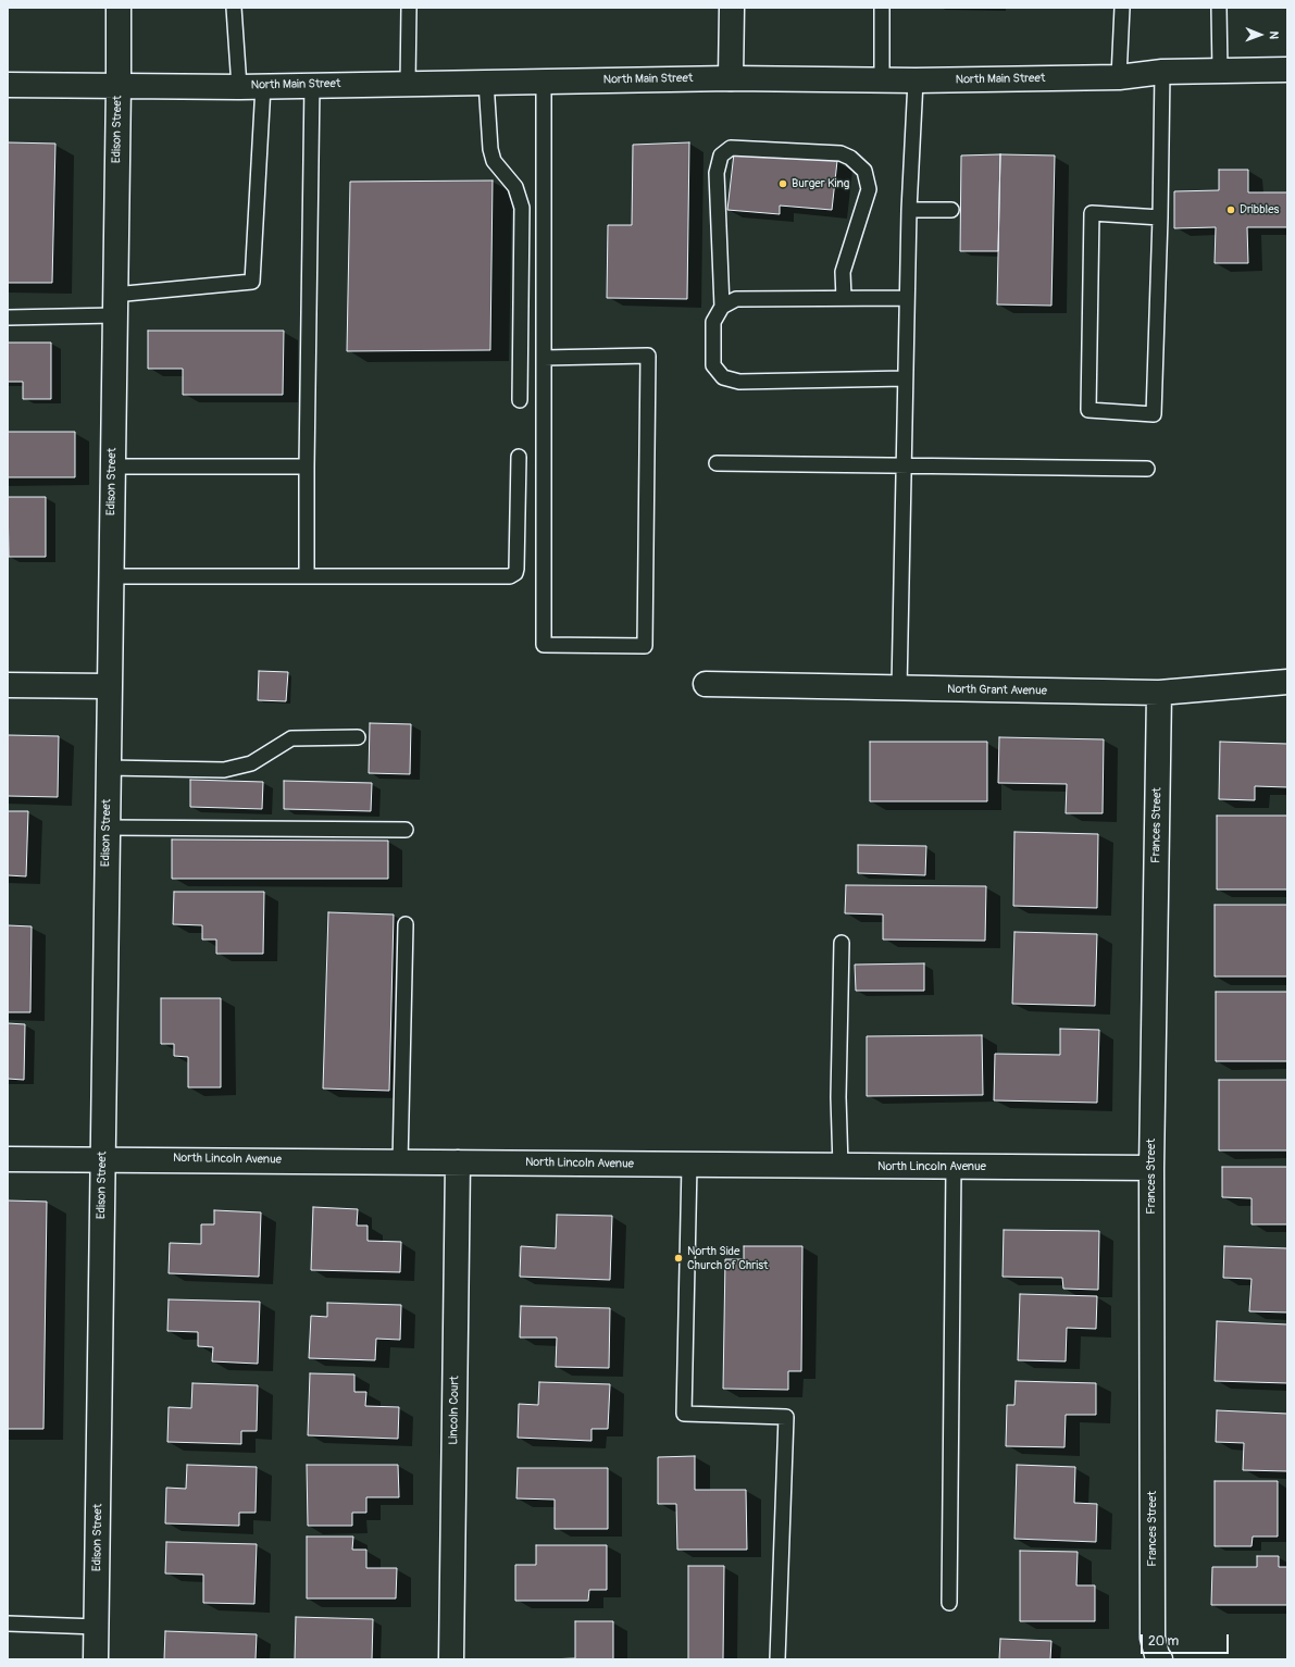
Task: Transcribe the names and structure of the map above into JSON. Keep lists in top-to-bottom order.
{
  "streets": {
    "street": [
      "North Main Street",
      "Edison Street",
      "North Grant Avenue",
      "Frances Street",
      "North Lincoln Avenue",
      "Lincoln Court"
    ]
  },
  "crossings": [
    ["North Main Street", "Edison Street"],
    ["Edison Street", "North Lincoln Avenue"],
    ["North Grant Avenue", "Frances Street"],
    ["Frances Street", "North Lincoln Avenue"],
    ["North Lincoln Avenue", "Lincoln Court"]
  ],
  "places": ["Burger King", "Dribbles", "North Side Church of Christ"],
  "scale_bar": "20 m",
  "north": "right"
}
